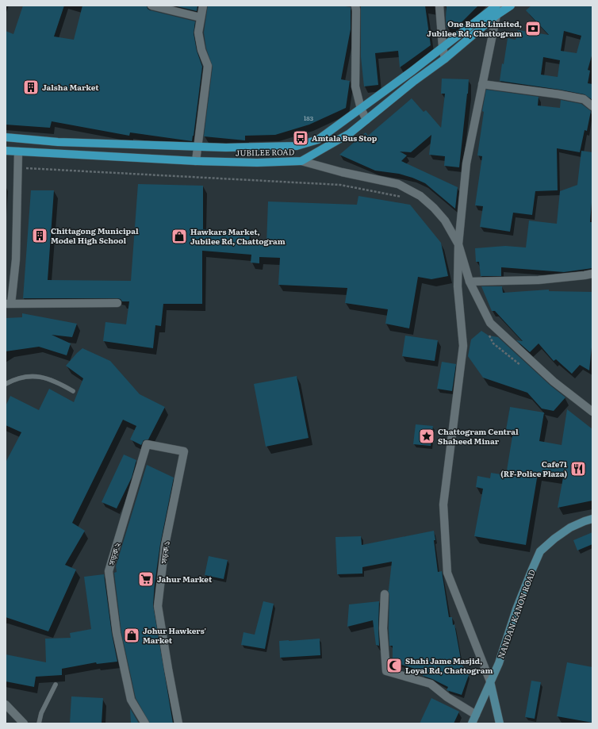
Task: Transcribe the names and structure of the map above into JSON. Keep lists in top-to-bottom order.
{
  "streets": {
    "main road": ["JUBILEE ROAD", "NANDAN KANON ROAD"],
    "street": ["সড়ক ১", "সড়ক ২"]
  },
  "crossings": [
    ["সড়ক ১", "সড়ক ২"]
  ],
  "places": {
    "bank": ["One Bank Limited, Jubilee Rd, Chattogram"],
    "building": ["Jalsha Market", "Chittagong Municipal Model High School"],
    "bus stop": ["Amtala Bus Stop"],
    "shop": ["Hawkars Market, Jubilee Rd, Chattogram", "Johur Hawkers' Market"],
    "place": ["Chattogram Central Shaheed Minar"],
    "restaurant": ["Cafe71 (RF-Police Plaza)"],
    "supermarket": ["Jahur Market"],
    "mosque": ["Shahi Jame Masjid, Loyal Rd, Chattogram"]
  },
  "house_numbers": ["183"]
}
